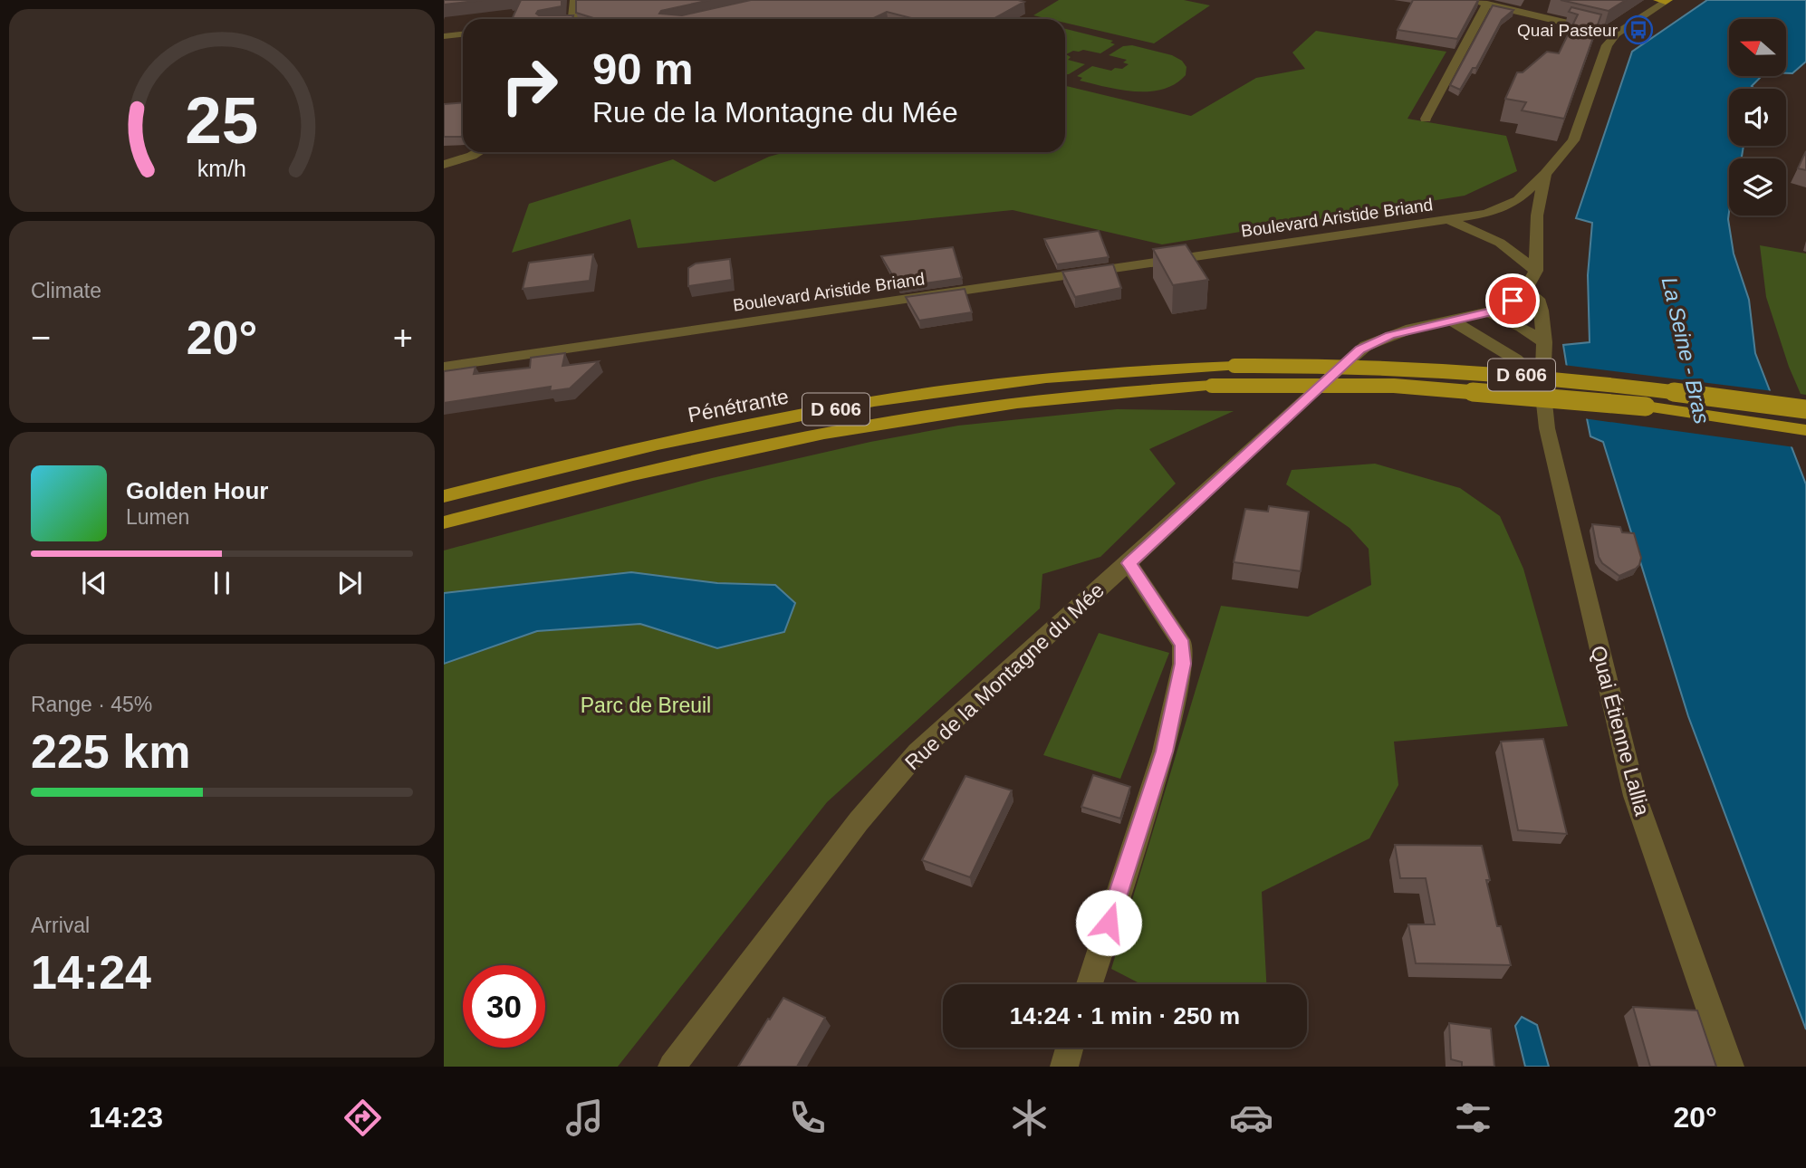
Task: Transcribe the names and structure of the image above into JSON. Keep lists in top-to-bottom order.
{
  "streets": {
    "main road": ["D 606", "Pénétrante"],
    "street": ["Boulevard Aristide Briand", "Rue de la Montagne du Mée", "Quai Étienne Lallia"]
  },
  "crossings": [
    ["Boulevard Aristide Briand", "Rue de la Montagne du Mée"],
    ["Rue de la Montagne du Mée", "Quai Étienne Lallia"]
  ],
  "water": ["La Seine - Bras"],
  "parks": ["Parc de Breuil"],
  "places": {
    "bus stop": ["Quai Pasteur"]
  },
  "north": "left",
  "page": {
    "turn": ["90 m", "Rue de la Montagne du Mée"],
    "tile": [
      "Climate",
      ["Range · 45%", "225 km"],
      ["Arrival", "14:24"]
    ],
    "heat": ["−", "20°", "+"],
    "song": ["Golden Hour", "Lumen"],
    "limit": "30",
    "trip": "14:24 · 1 min · 250 m",
    "tabs": ["14:23", "20°"],
    "gauge": ["25", "km/h"]
  }
}
